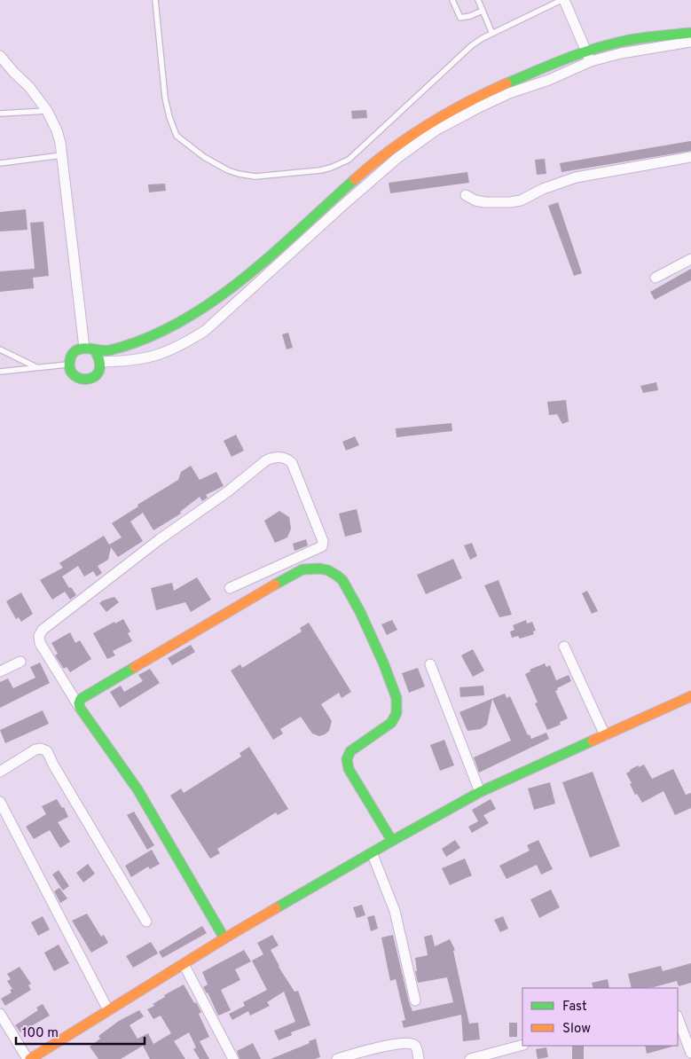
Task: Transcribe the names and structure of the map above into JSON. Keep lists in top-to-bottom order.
{
  "legend": ["Fast", "Slow"],
  "scale_bar": "100 m"
}
